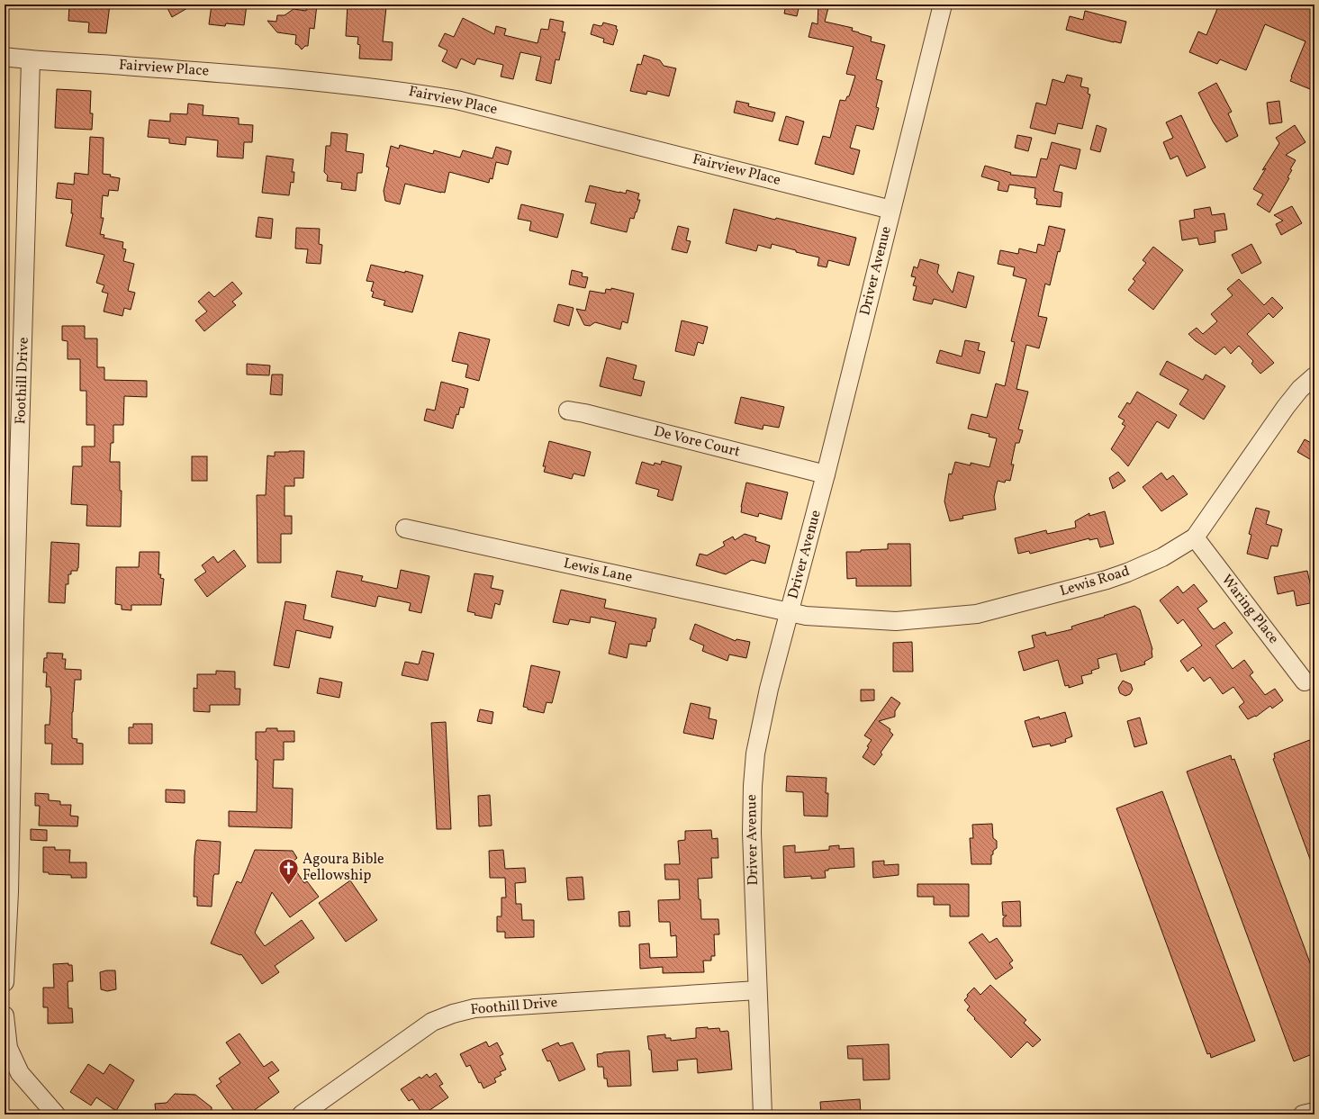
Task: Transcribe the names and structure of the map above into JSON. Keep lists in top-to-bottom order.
{
  "streets": {
    "street": [
      "Fairview Place",
      "Driver Avenue",
      "Foothill Drive",
      "De Vore Court",
      "Lewis Lane",
      "Lewis Road",
      "Waring Place"
    ]
  },
  "crossings": [
    ["Fairview Place", "Driver Avenue"],
    ["Fairview Place", "Foothill Drive"],
    ["Driver Avenue", "Foothill Drive"],
    ["Driver Avenue", "De Vore Court"],
    ["Driver Avenue", "Lewis Lane"],
    ["Driver Avenue", "Lewis Road"],
    ["Lewis Lane", "Lewis Road"],
    ["Lewis Road", "Waring Place"]
  ],
  "places": {
    "church": ["Agoura Bible Fellowship"]
  }
}
